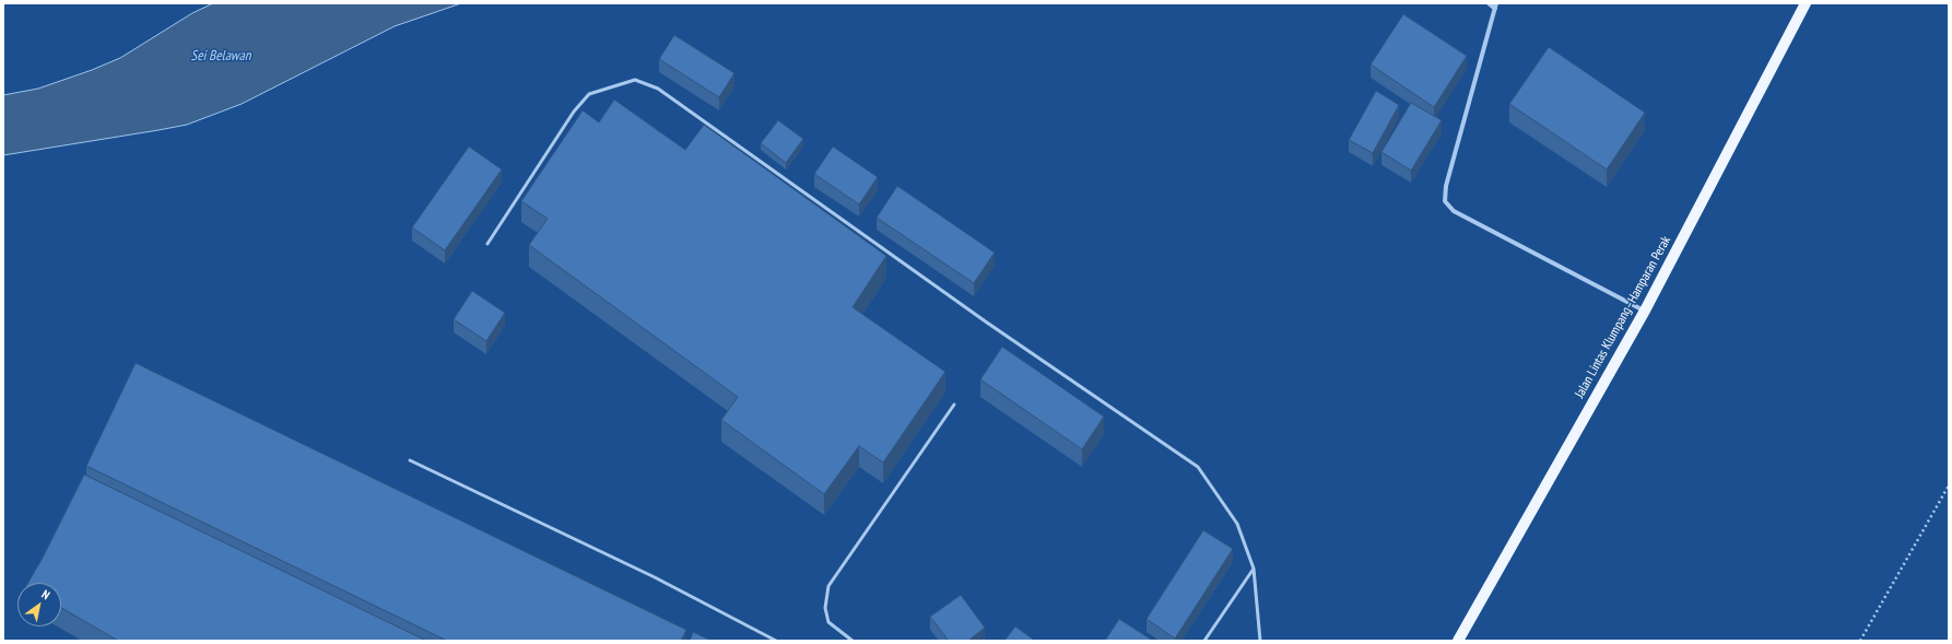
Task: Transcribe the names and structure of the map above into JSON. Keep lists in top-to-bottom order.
{
  "streets": {
    "main road": ["Jalan Lintas Klumpang–Hamparan Perak"]
  },
  "water": ["Sei Belawan"],
  "north": "top right"
}
